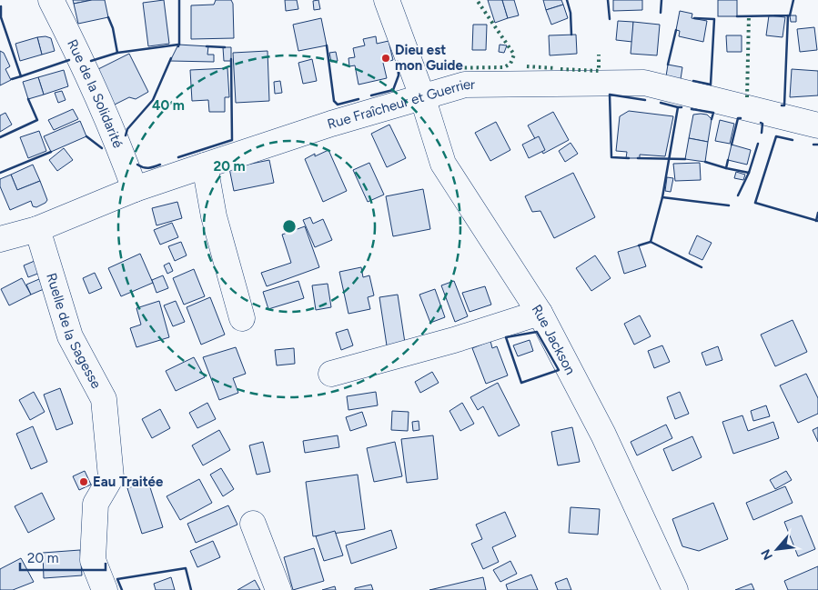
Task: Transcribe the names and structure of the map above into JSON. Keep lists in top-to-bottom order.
{
  "streets": {
    "street": [
      "Rue de la Solidarité",
      "Rue Fraîcheur et Guerrier",
      "Ruelle de la Sagesse",
      "Rue Jackson"
    ]
  },
  "crossings": [
    ["Rue de la Solidarité", "Rue Fraîcheur et Guerrier"],
    ["Rue Fraîcheur et Guerrier", "Ruelle de la Sagesse"],
    ["Rue Fraîcheur et Guerrier", "Rue Jackson"]
  ],
  "places": ["Dieu est mon Guide", "Eau Traitée"],
  "scale_bar": "20 m",
  "north": "bottom left",
  "rings": ["40 m", "20 m"]
}
